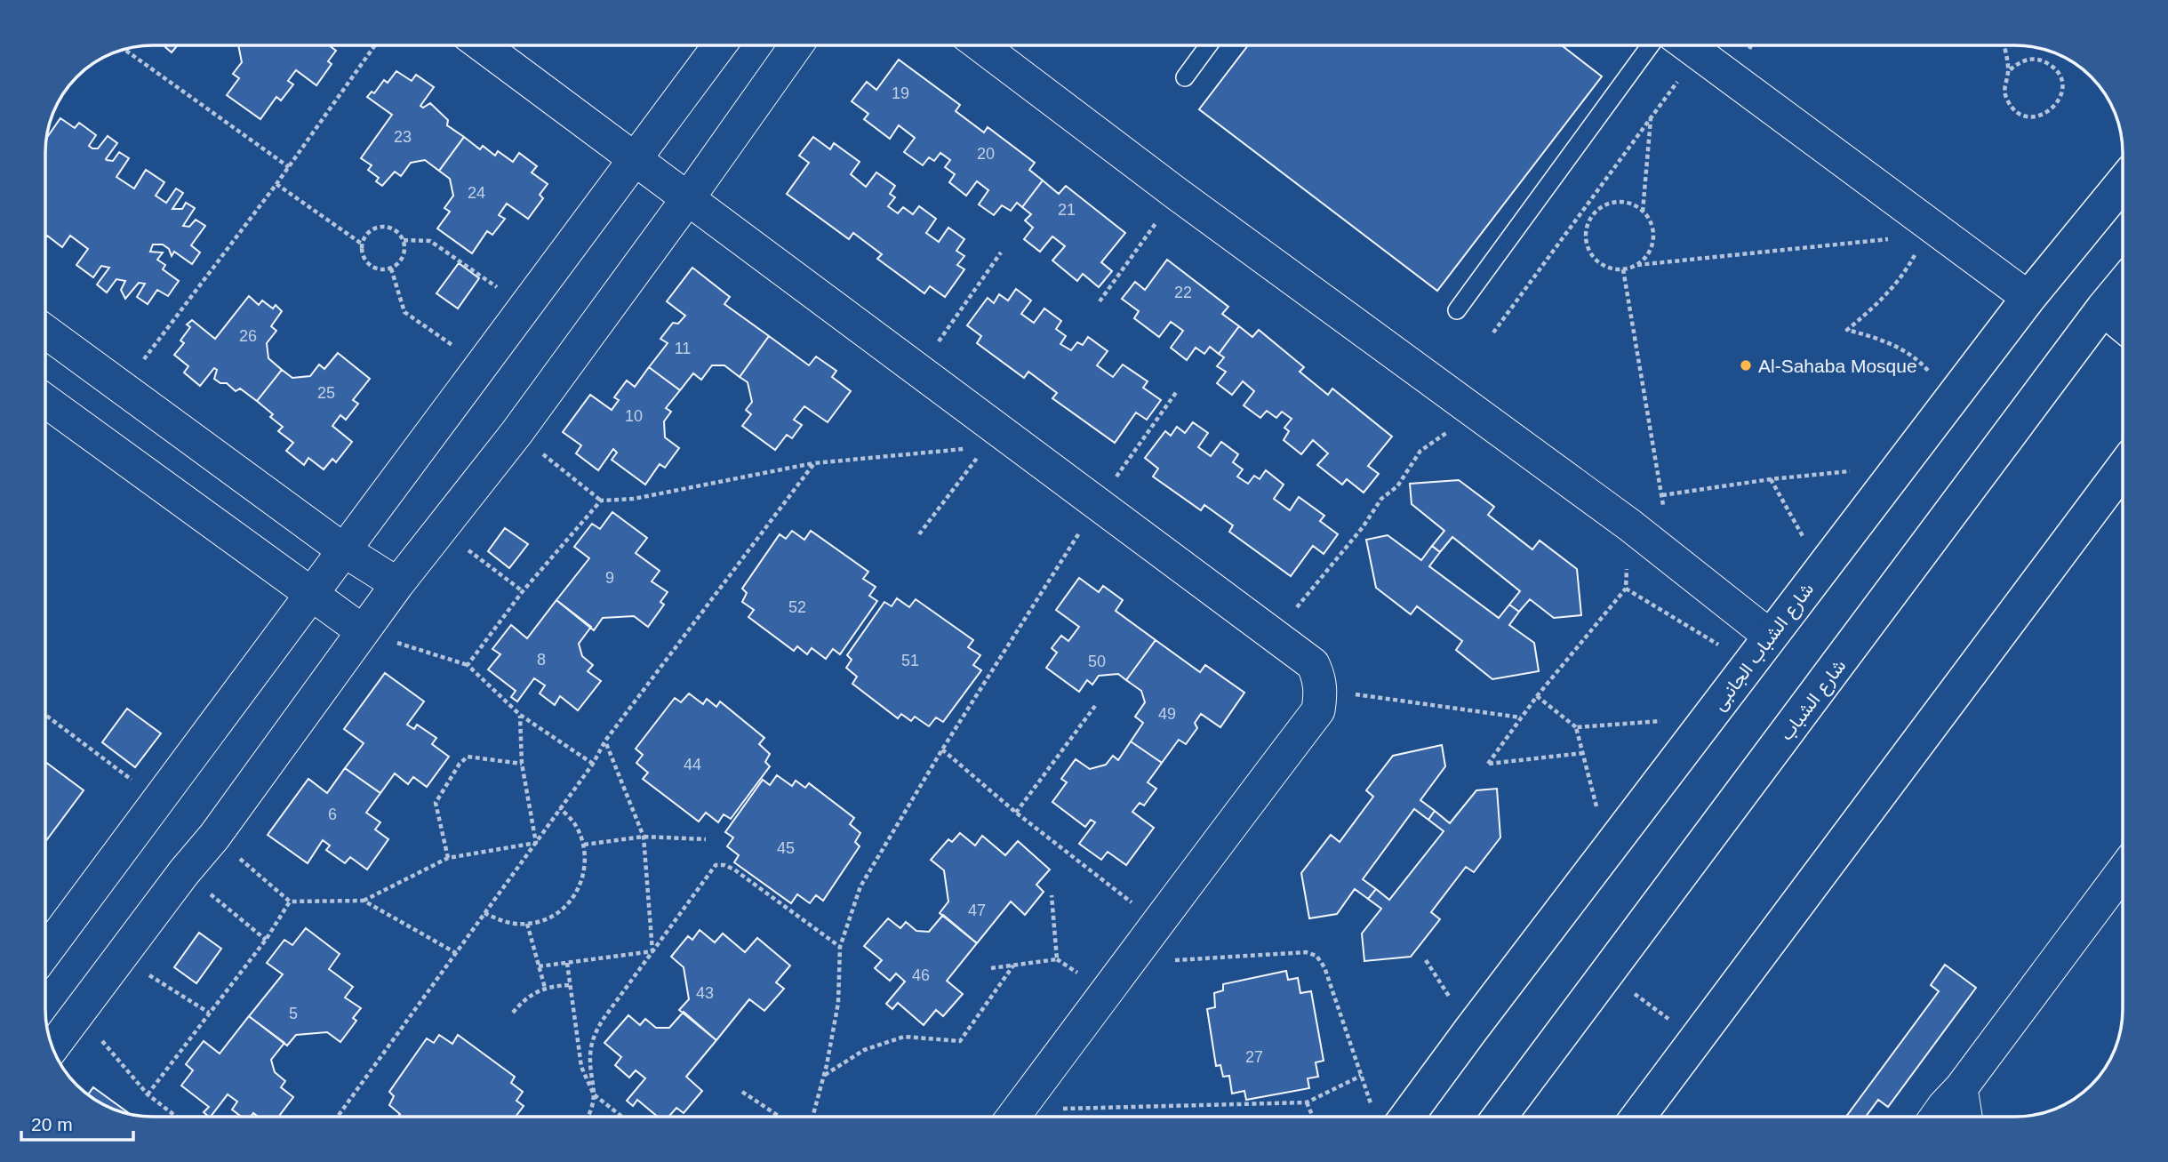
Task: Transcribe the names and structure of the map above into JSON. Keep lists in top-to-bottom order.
{
  "streets": {
    "main road": ["شارع الشباب الجانبى", "شارع الشباب"]
  },
  "places": ["Al-Sahaba Mosque"],
  "house_numbers": [
    "19",
    "23",
    "20",
    "24",
    "21",
    "22",
    "26",
    "11",
    "25",
    "10",
    "9",
    "52",
    "8",
    "51",
    "50",
    "49",
    "44",
    "6",
    "45",
    "47",
    "46",
    "43",
    "5",
    "27"
  ],
  "scale_bar": "20 m"
}
